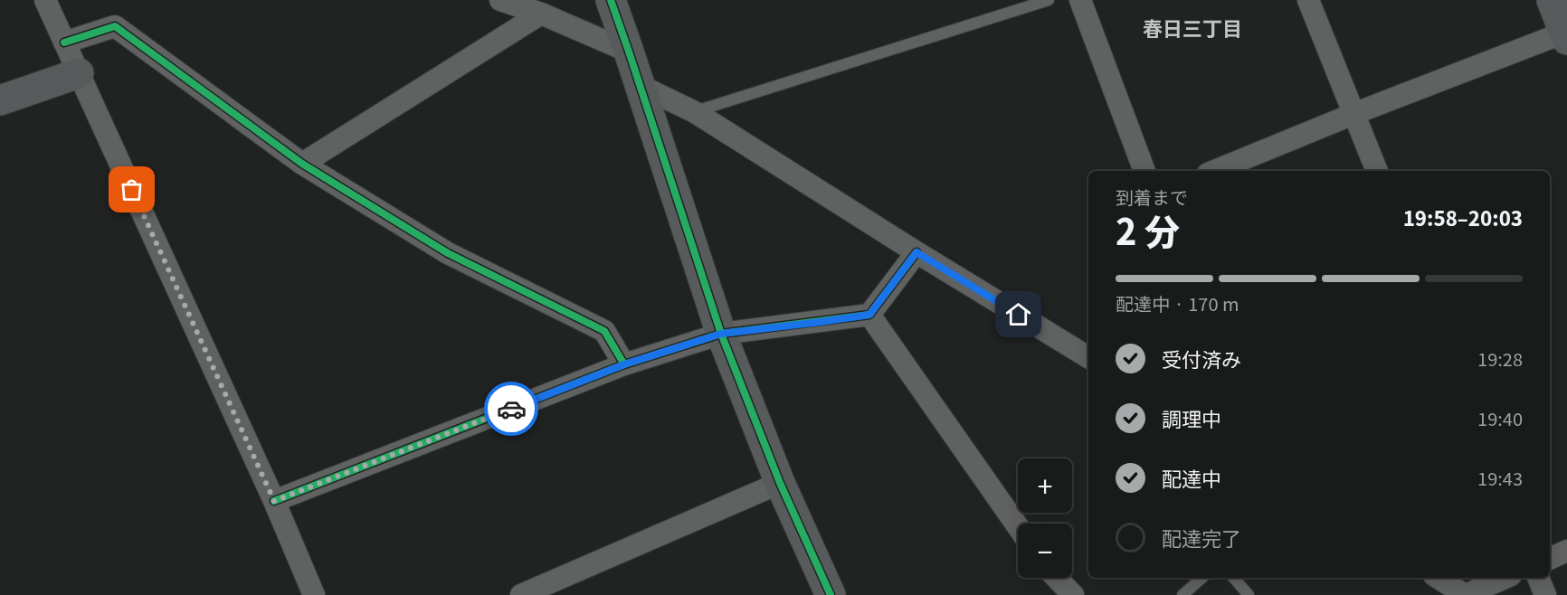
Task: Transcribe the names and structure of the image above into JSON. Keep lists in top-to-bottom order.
{
  "districts": ["春日三丁目"],
  "page": {
    "heading": ["2 分", "到着まで", "19:58–20:03"],
    "bar": "配達中 · 170 m",
    "list": [
      ["受付済み", "19:28"],
      ["調理中", "19:40"],
      ["配達中", "19:43"],
      "配達完了"
    ],
    "map_buttons": ["+", "−"]
  }
}
